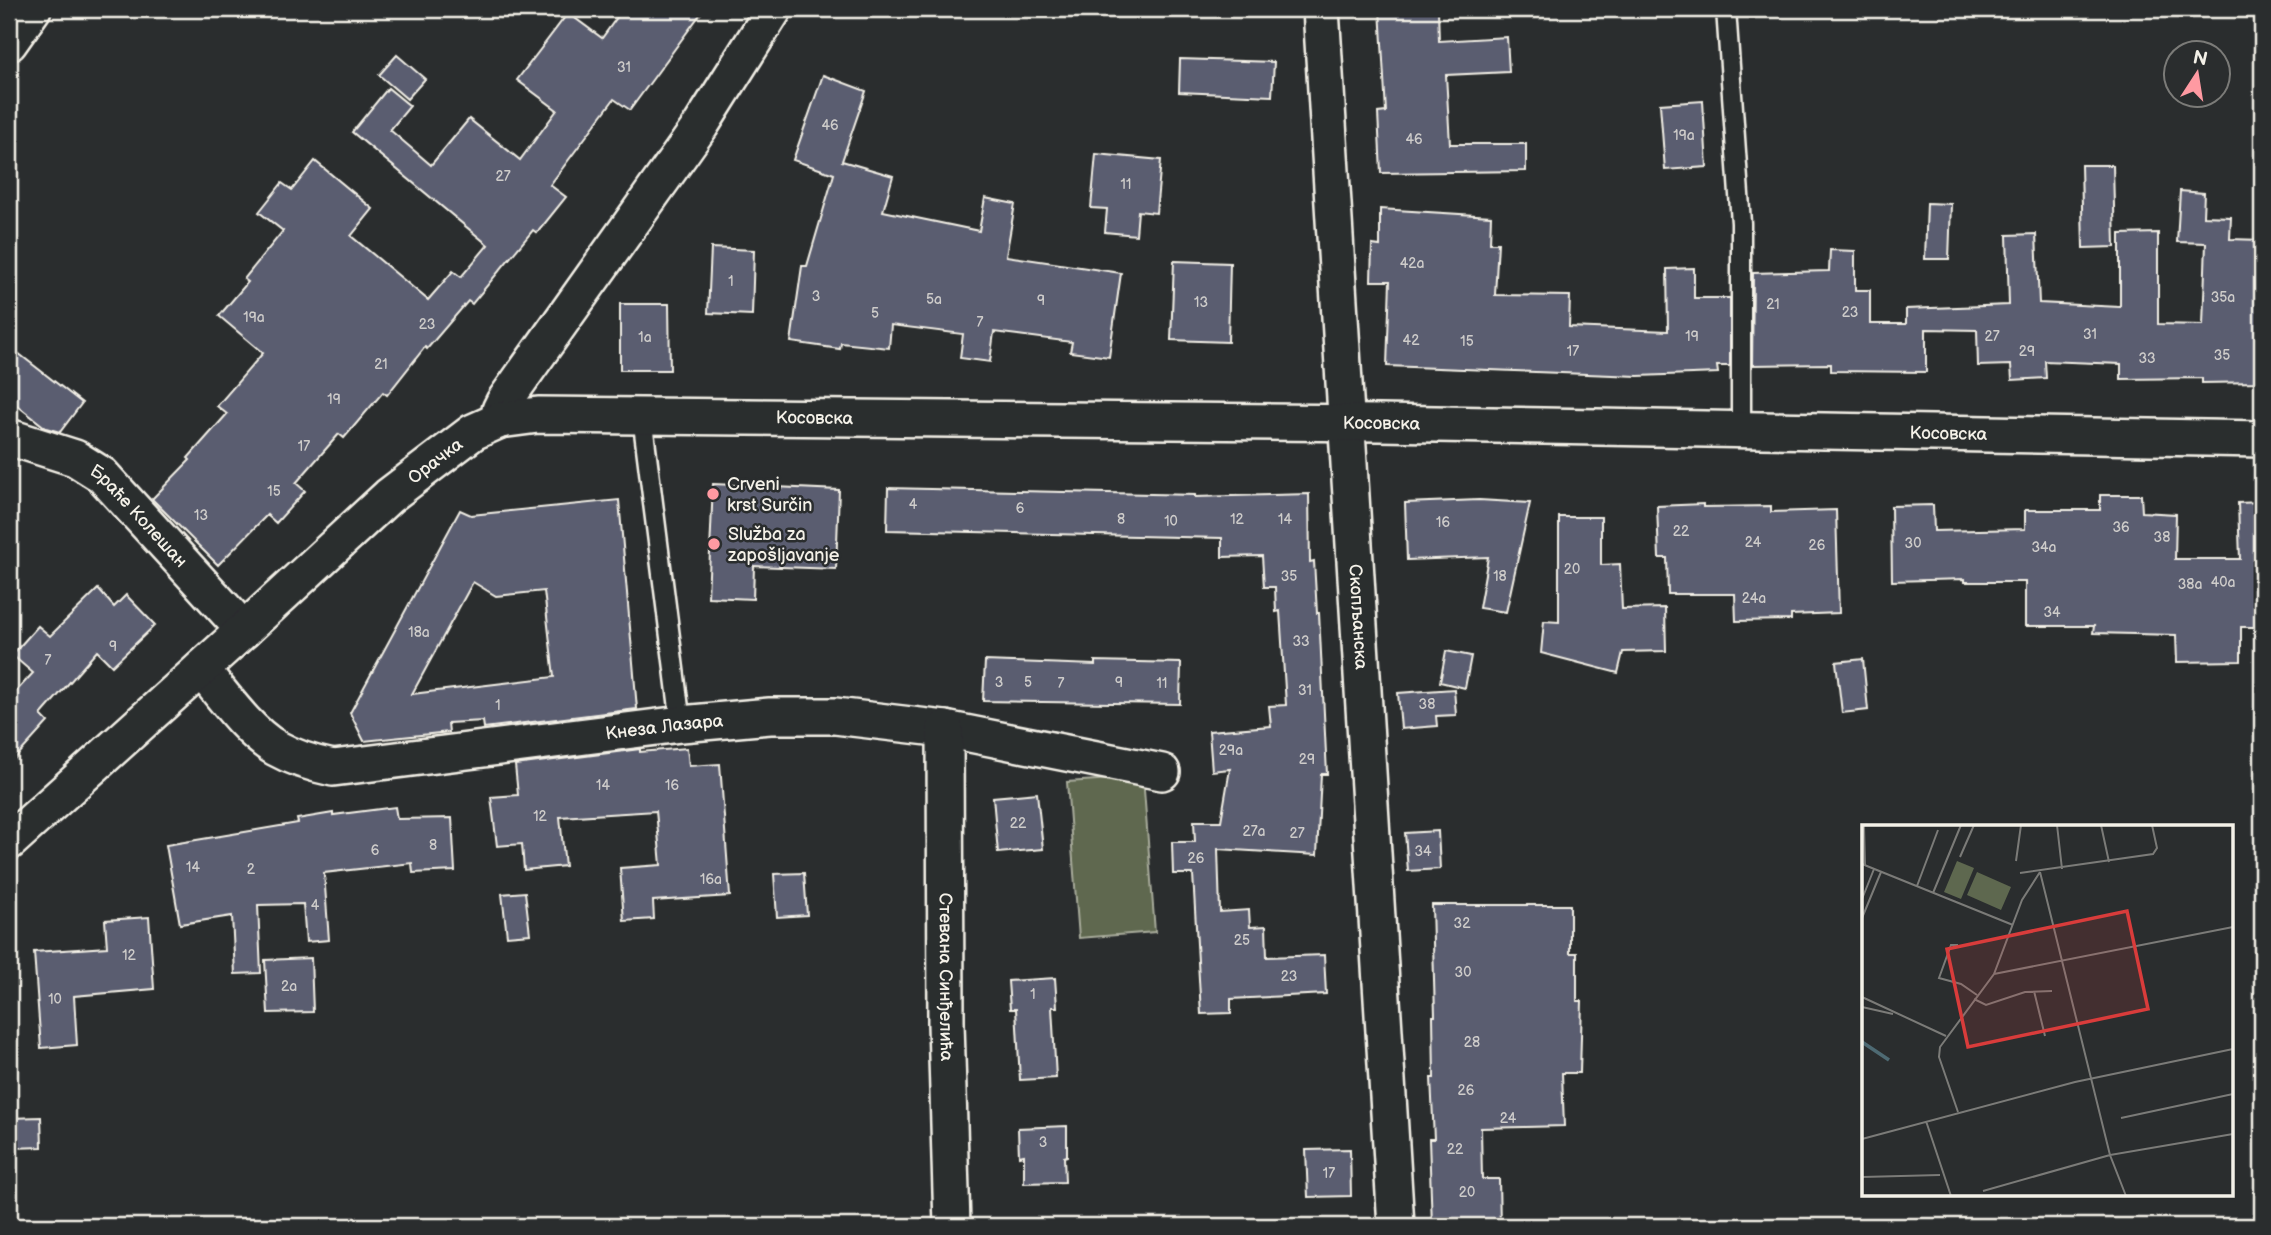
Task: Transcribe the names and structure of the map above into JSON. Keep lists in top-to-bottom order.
{
  "streets": {
    "street": [
      "Косовска",
      "Орачка",
      "Браће Колешан",
      "Скопљанска",
      "Кнеза Лазара",
      "Стевана Синђелића"
    ]
  },
  "crossings": [
    ["Косовска", "Орачка"],
    ["Косовска", "Скопљанска"],
    ["Орачка", "Браће Колешан"],
    ["Орачка", "Кнеза Лазара"],
    ["Кнеза Лазара", "Стевана Синђелића"]
  ],
  "places": ["Crveni krst Surčin", "Služba za zapošljavanje"],
  "house_numbers": [
    "31",
    "46",
    "19a",
    "46",
    "27",
    "11",
    "42a",
    "1",
    "3",
    "35a",
    "5a",
    "9",
    "13",
    "21",
    "23",
    "5",
    "19a",
    "7",
    "23",
    "31",
    "19",
    "27",
    "1a",
    "42",
    "15",
    "17",
    "29",
    "35",
    "33",
    "21",
    "19",
    "17",
    "15",
    "4",
    "6",
    "13",
    "8",
    "12",
    "14",
    "10",
    "16",
    "36",
    "22",
    "38",
    "24",
    "30",
    "26",
    "34a",
    "20",
    "35",
    "18",
    "40a",
    "38a",
    "24a",
    "34",
    "18a",
    "33",
    "9",
    "7",
    "3",
    "5",
    "9",
    "7",
    "11",
    "31",
    "38",
    "1",
    "29a",
    "29",
    "14",
    "16",
    "12",
    "22",
    "27a",
    "27",
    "8",
    "6",
    "34",
    "26",
    "14",
    "2",
    "16a",
    "4",
    "32",
    "25",
    "12",
    "30",
    "23",
    "2a",
    "1",
    "10",
    "28",
    "26",
    "24",
    "3",
    "22",
    "17",
    "20"
  ],
  "north": "top"
}
